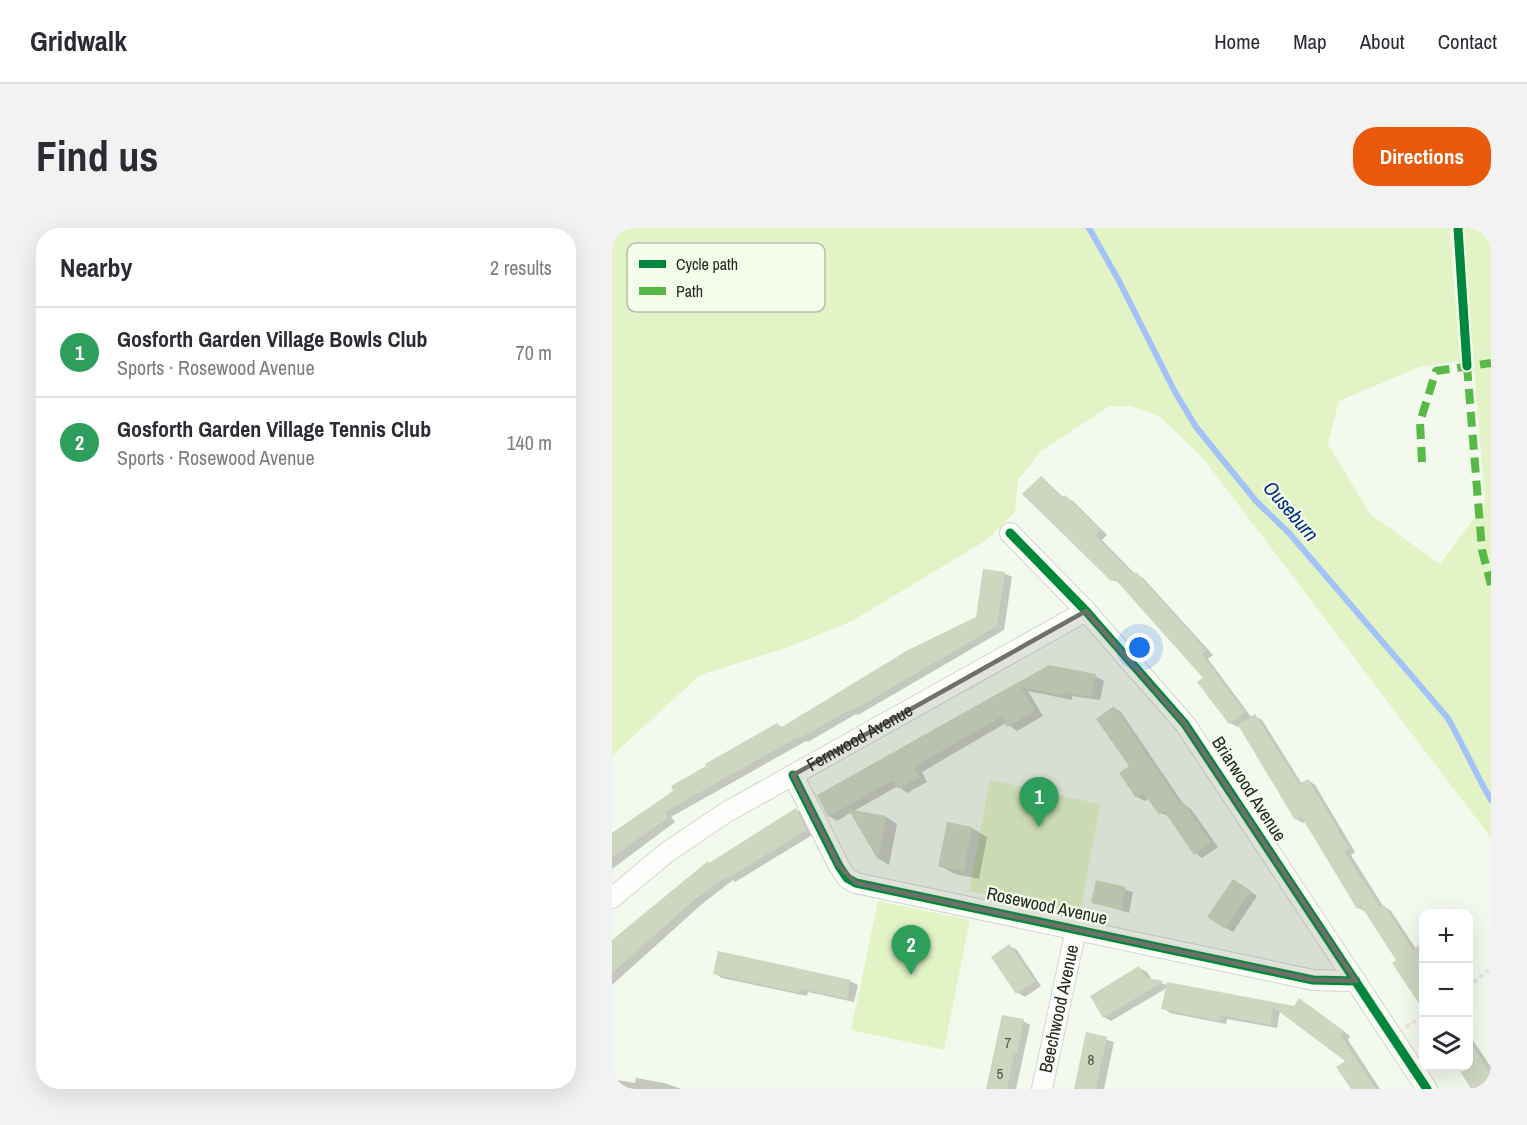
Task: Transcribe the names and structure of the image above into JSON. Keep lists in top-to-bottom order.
{
  "streets": {
    "street": [
      "Fernwood Avenue",
      "Briarwood Avenue",
      "Rosewood Avenue",
      "Beechwood Avenue"
    ]
  },
  "crossings": [
    ["Fernwood Avenue", "Briarwood Avenue"],
    ["Fernwood Avenue", "Rosewood Avenue"],
    ["Briarwood Avenue", "Rosewood Avenue"],
    ["Rosewood Avenue", "Beechwood Avenue"]
  ],
  "water": ["Ouseburn"],
  "house_numbers": ["7", "8", "5"],
  "legend": ["Cycle path", "Path"],
  "page": {
    "header": "Gridwalk",
    "nav": [
      "Home",
      "Map",
      "About",
      "Contact"
    ],
    "buttons": "Directions",
    "title": "Find us",
    "heading": ["Nearby", "2 results"],
    "list": [
      {
        "mark": "1",
        "name": "Gosforth Garden Village Bowls Club",
        "note": "Sports · Rosewood Avenue",
        "value": "70 m"
      },
      {
        "mark": "2",
        "name": "Gosforth Garden Village Tennis Club",
        "note": "Sports · Rosewood Avenue",
        "value": "140 m"
      }
    ],
    "pins": ["1", "2"],
    "map_buttons": ["+", "−"]
  }
}
